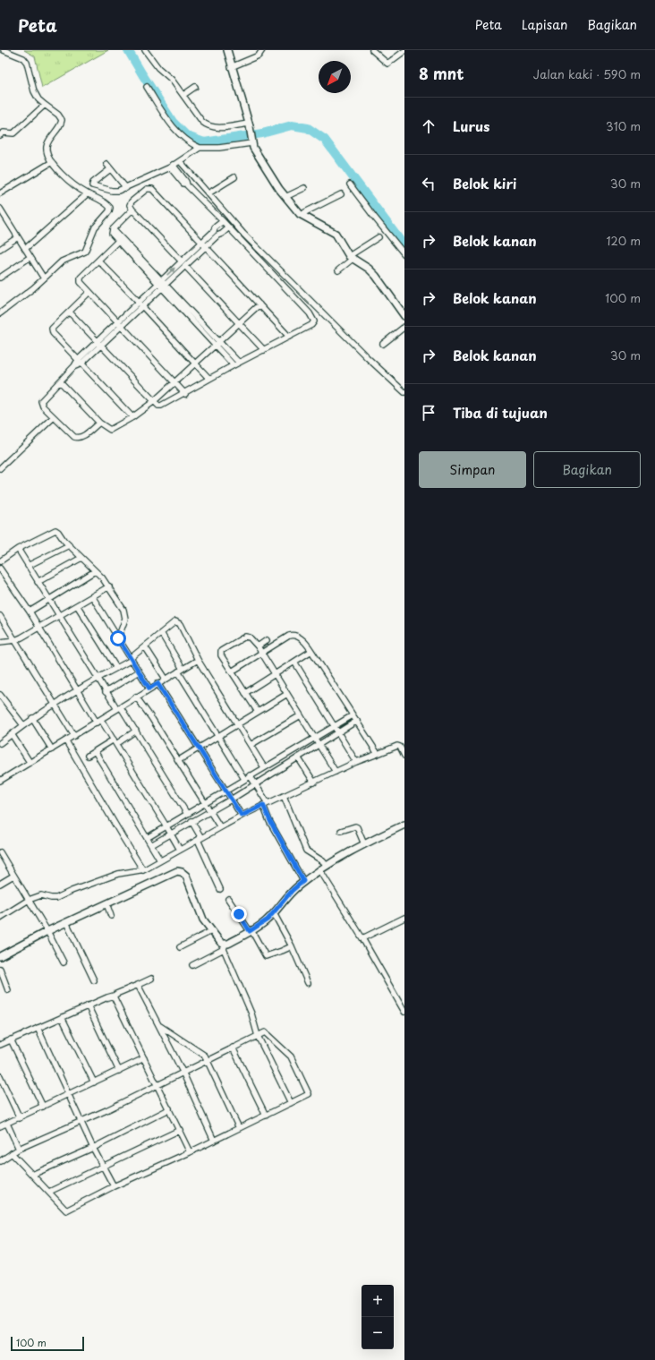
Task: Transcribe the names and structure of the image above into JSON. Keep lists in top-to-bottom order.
{
  "scale_bar": "100 m",
  "north": "bottom left",
  "page": {
    "header": "Peta",
    "nav": ["Peta", "Lapisan", "Bagikan"],
    "heading": ["8 mnt", "Jalan kaki · 590 m"],
    "list": [
      ["Lurus", "310 m"],
      ["Belok kiri", "30 m"],
      ["Belok kanan", "120 m"],
      ["Belok kanan", "100 m"],
      ["Belok kanan", "30 m"],
      "Tiba di tujuan"
    ],
    "buttons": ["Simpan", "Bagikan"],
    "map_buttons": ["+", "−"],
    "scale": "100 m"
  }
}
